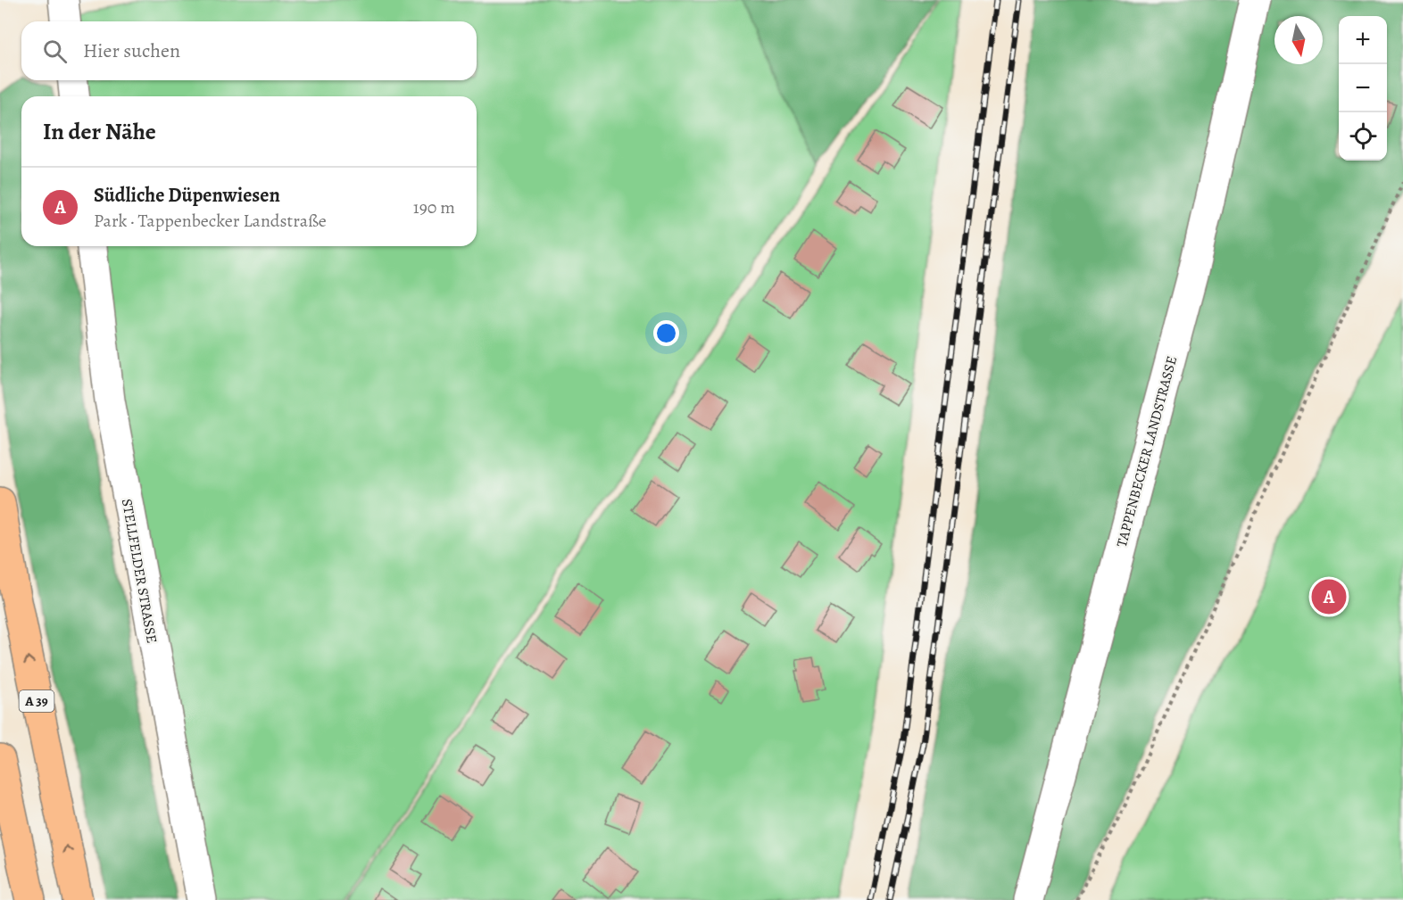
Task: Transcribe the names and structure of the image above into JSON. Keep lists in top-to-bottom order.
{
  "streets": {
    "highway": ["A 39"],
    "street": ["TAPPENBECKER LANDSTRASSE", "STELLFELDER STRASSE"]
  },
  "north": "bottom",
  "page": {
    "map_buttons": ["+", "−"],
    "search": "Hier suchen",
    "heading": "In der Nähe",
    "list": [
      {
        "mark": "A",
        "name": "Südliche Düpenwiesen",
        "note": "Park · Tappenbecker Landstraße",
        "value": "190 m"
      }
    ],
    "pins": "A"
  }
}
